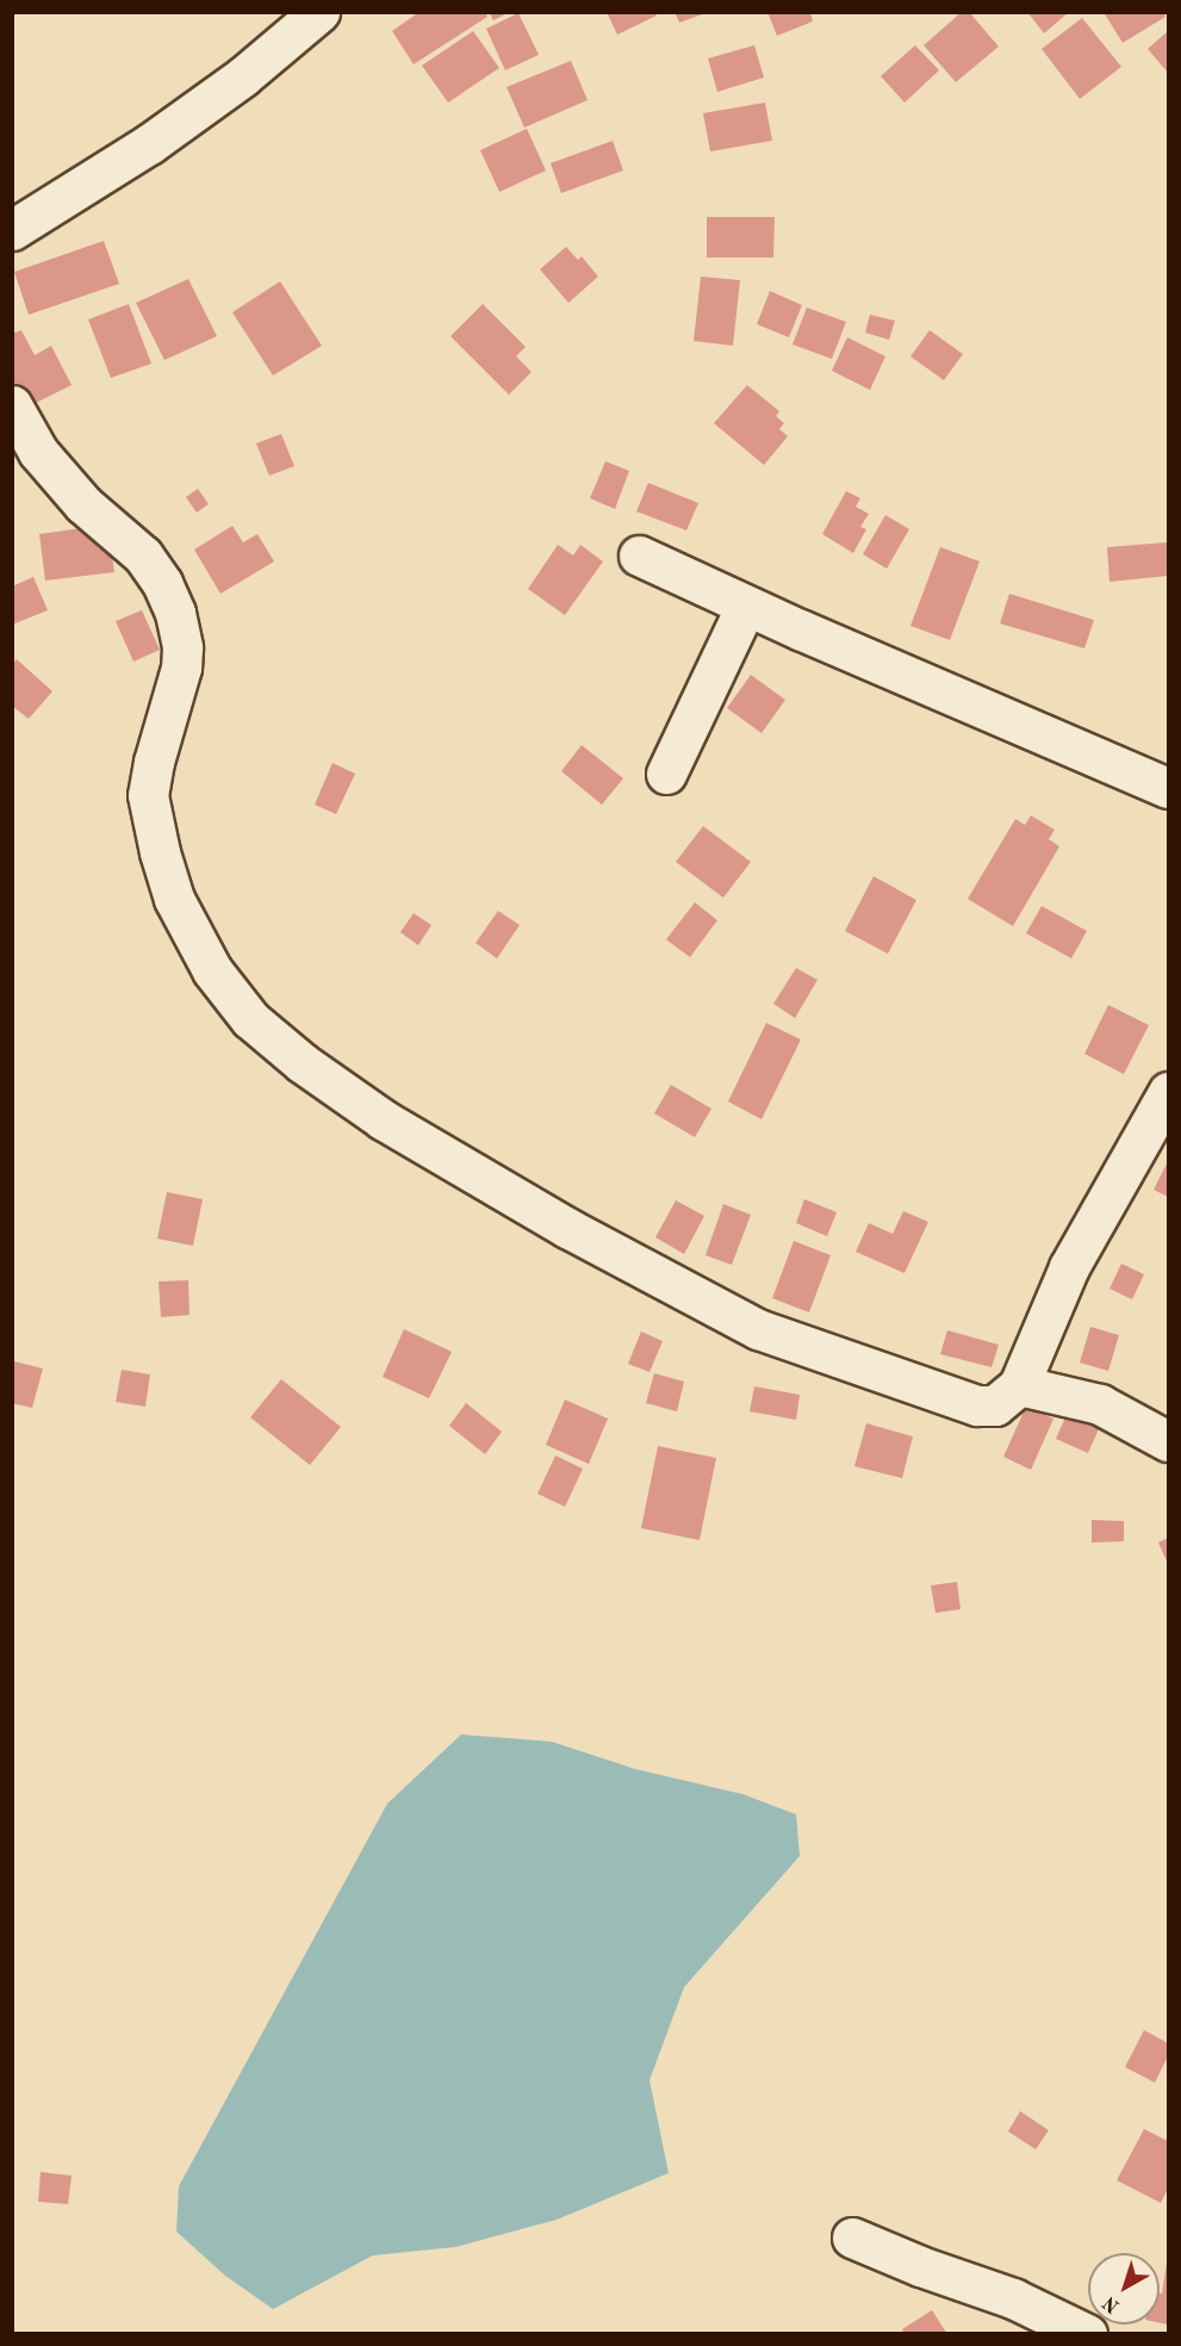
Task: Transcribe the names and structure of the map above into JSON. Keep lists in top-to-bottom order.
{
  "north": "bottom left"
}
